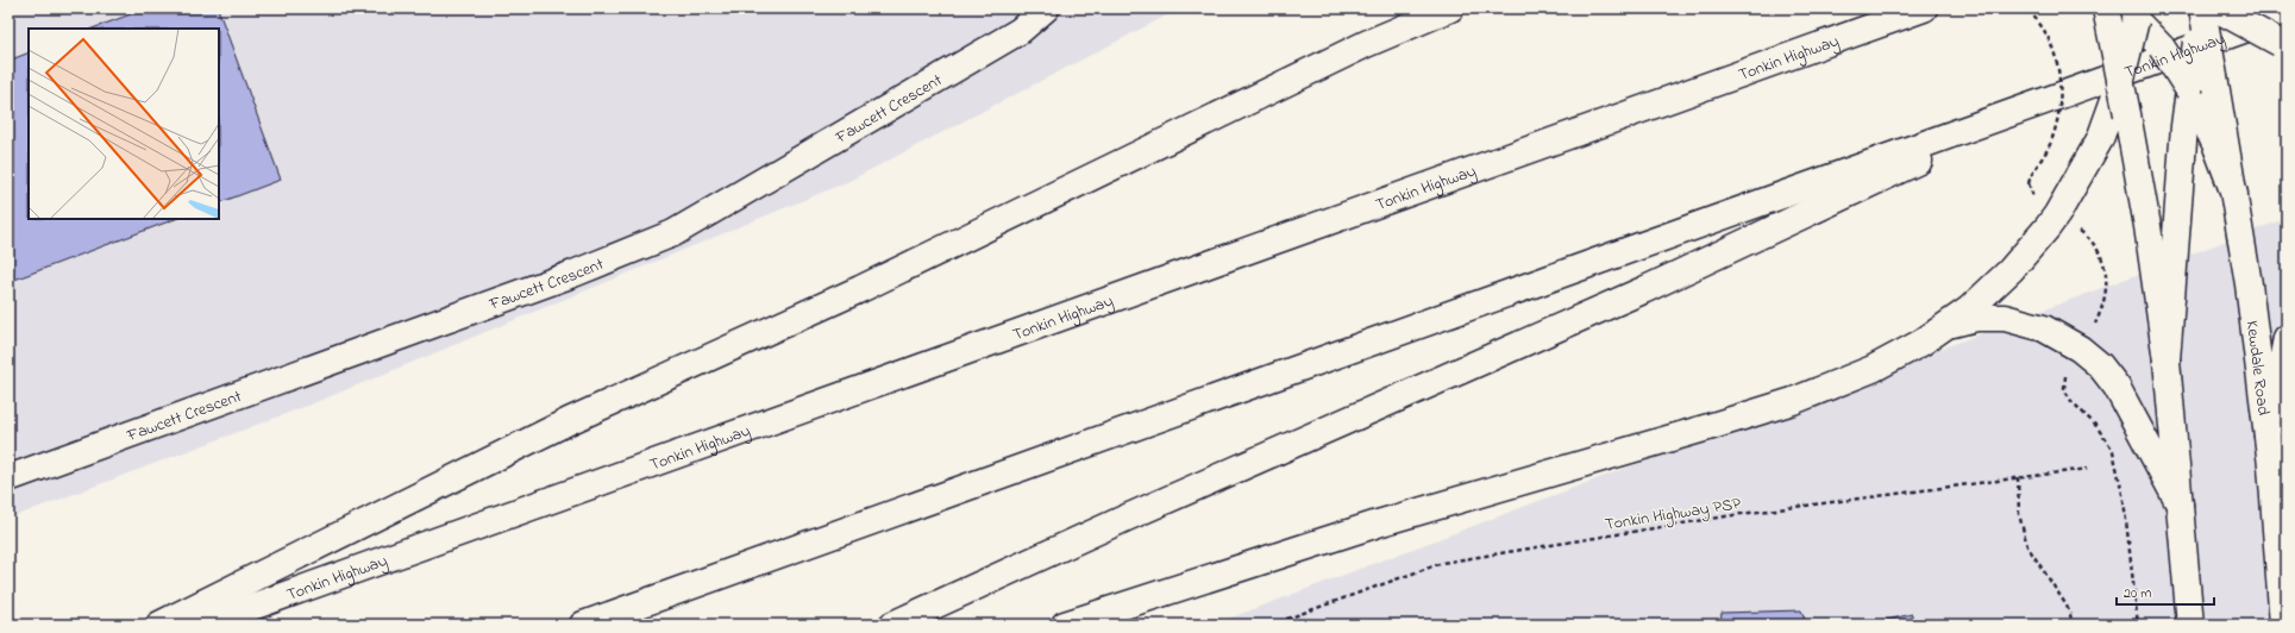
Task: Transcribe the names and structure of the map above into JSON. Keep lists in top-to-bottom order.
{
  "streets": {
    "main road": ["Tonkin Highway", "Fawcett Crescent", "Kewdale Road"],
    "path": ["Tonkin Highway PSP"]
  },
  "scale_bar": "20 m"
}
